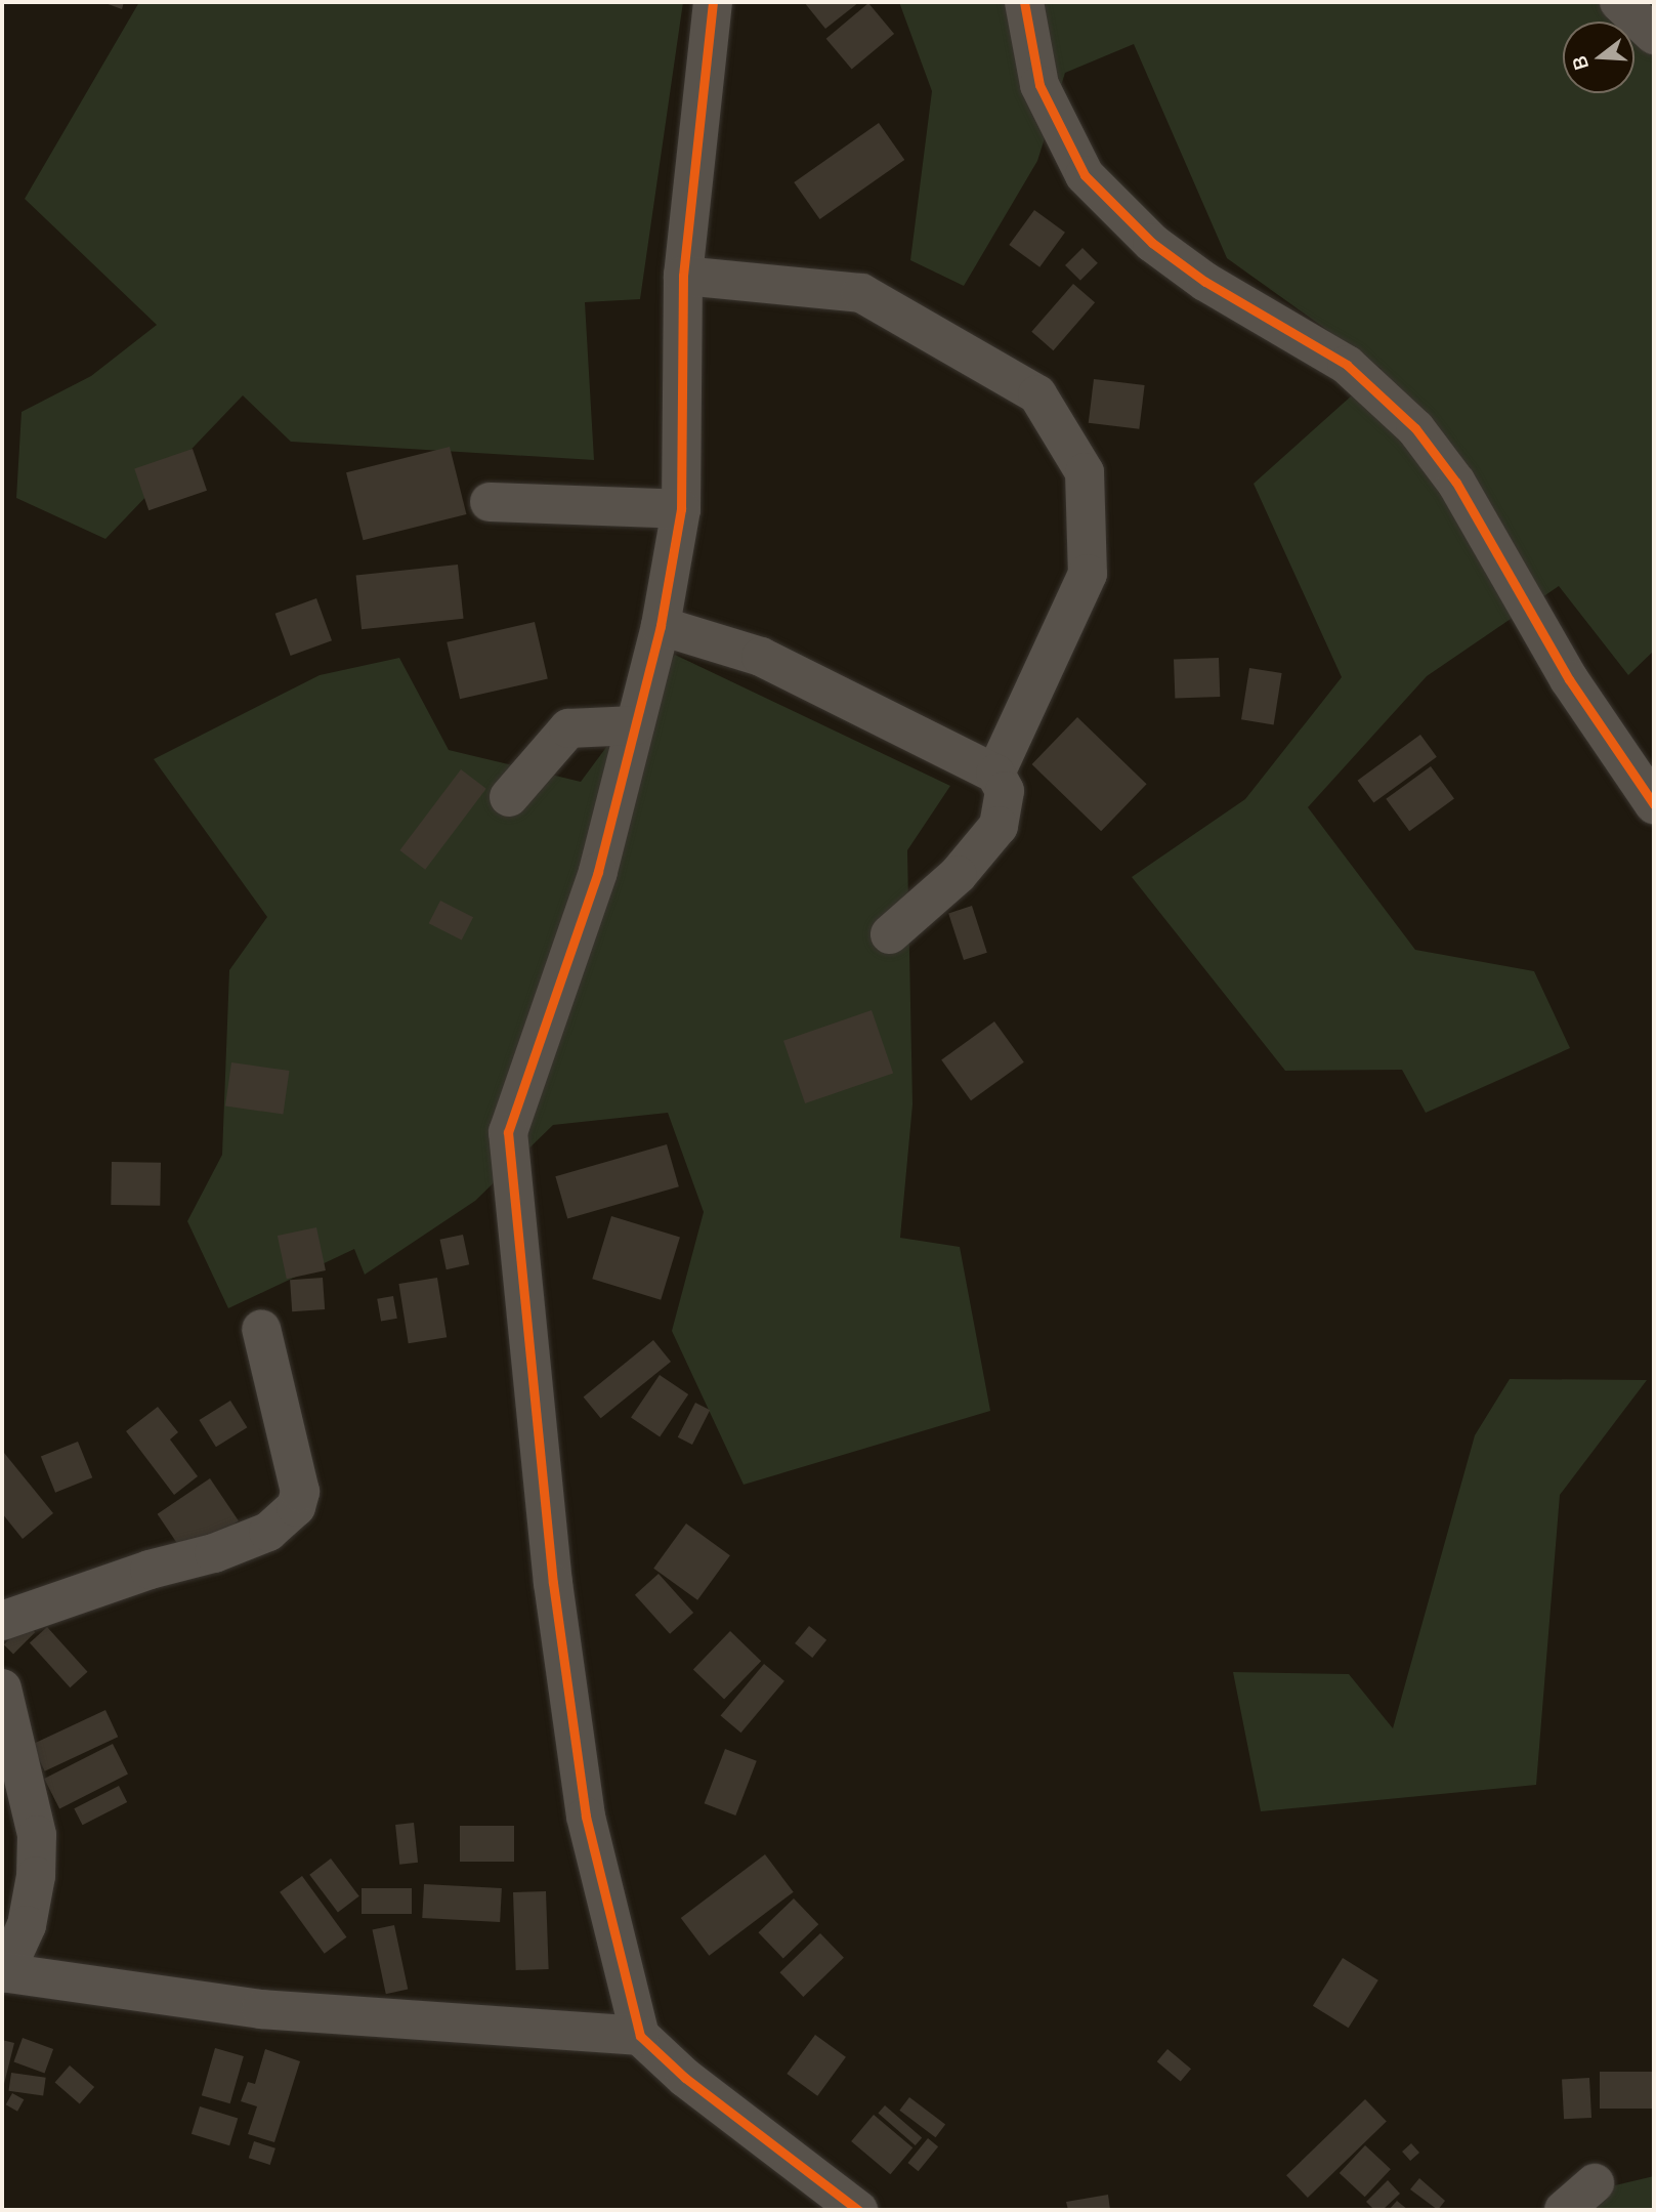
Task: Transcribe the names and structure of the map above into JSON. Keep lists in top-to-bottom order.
{
  "north": "left"
}
